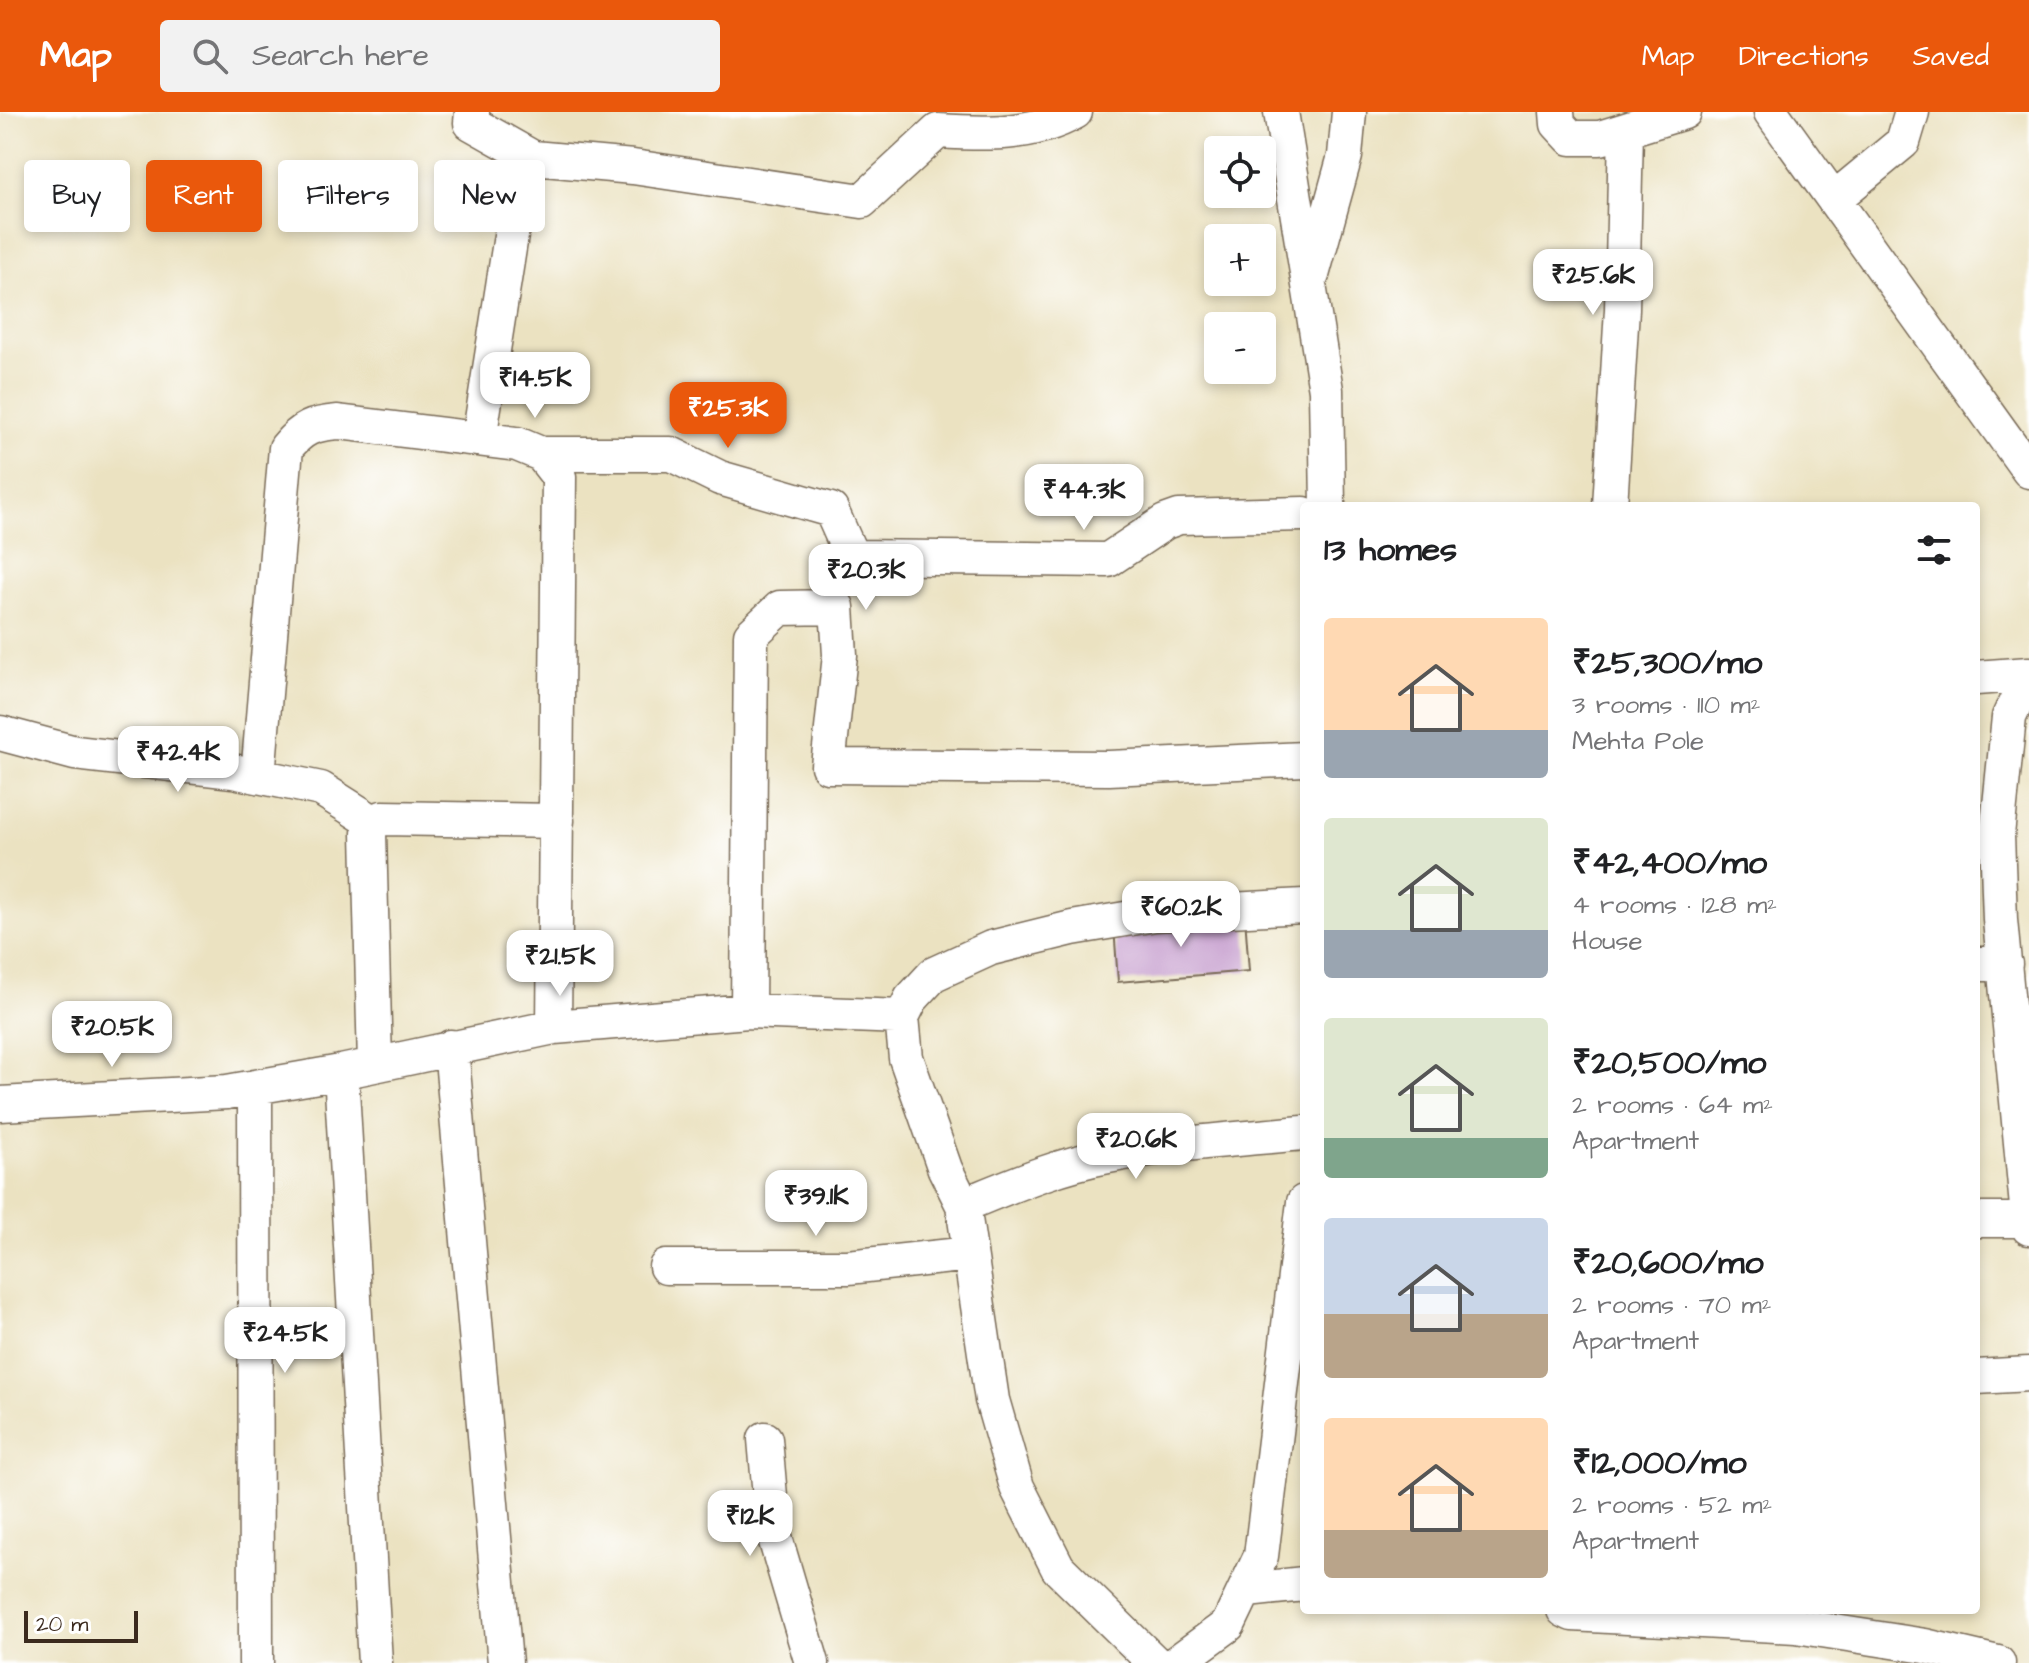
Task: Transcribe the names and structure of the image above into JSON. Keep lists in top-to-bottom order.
{
  "scale_bar": "20 m",
  "page": {
    "header": "Map",
    "search": "Search here",
    "nav": ["Map", "Directions", "Saved"],
    "map_buttons": ["+", "−"],
    "chip": [
      "Buy",
      "Rent",
      "Filters",
      "New"
    ],
    "price": [
      "₹25.6K",
      "₹14.5K",
      "₹25.3K",
      "₹44.3K",
      "₹20.3K",
      "₹42.4K",
      "₹60.2K",
      "₹21.5K",
      "₹20.5K",
      "₹20.6K",
      "₹39.1K",
      "₹24.5K",
      "₹12K"
    ],
    "heading": "13 homes",
    "list": [
      {
        "name": "₹25,300/mo",
        "note": "3 rooms · 110 m² · Mehta Pole"
      },
      {
        "name": "₹42,400/mo",
        "note": "4 rooms · 128 m² · House"
      },
      {
        "name": "₹20,500/mo",
        "note": "2 rooms · 64 m² · Apartment"
      },
      {
        "name": "₹20,600/mo",
        "note": "2 rooms · 70 m² · Apartment"
      },
      {
        "name": "₹12,000/mo",
        "note": "2 rooms · 52 m² · Apartment"
      }
    ],
    "scale": "20 m"
  }
}
